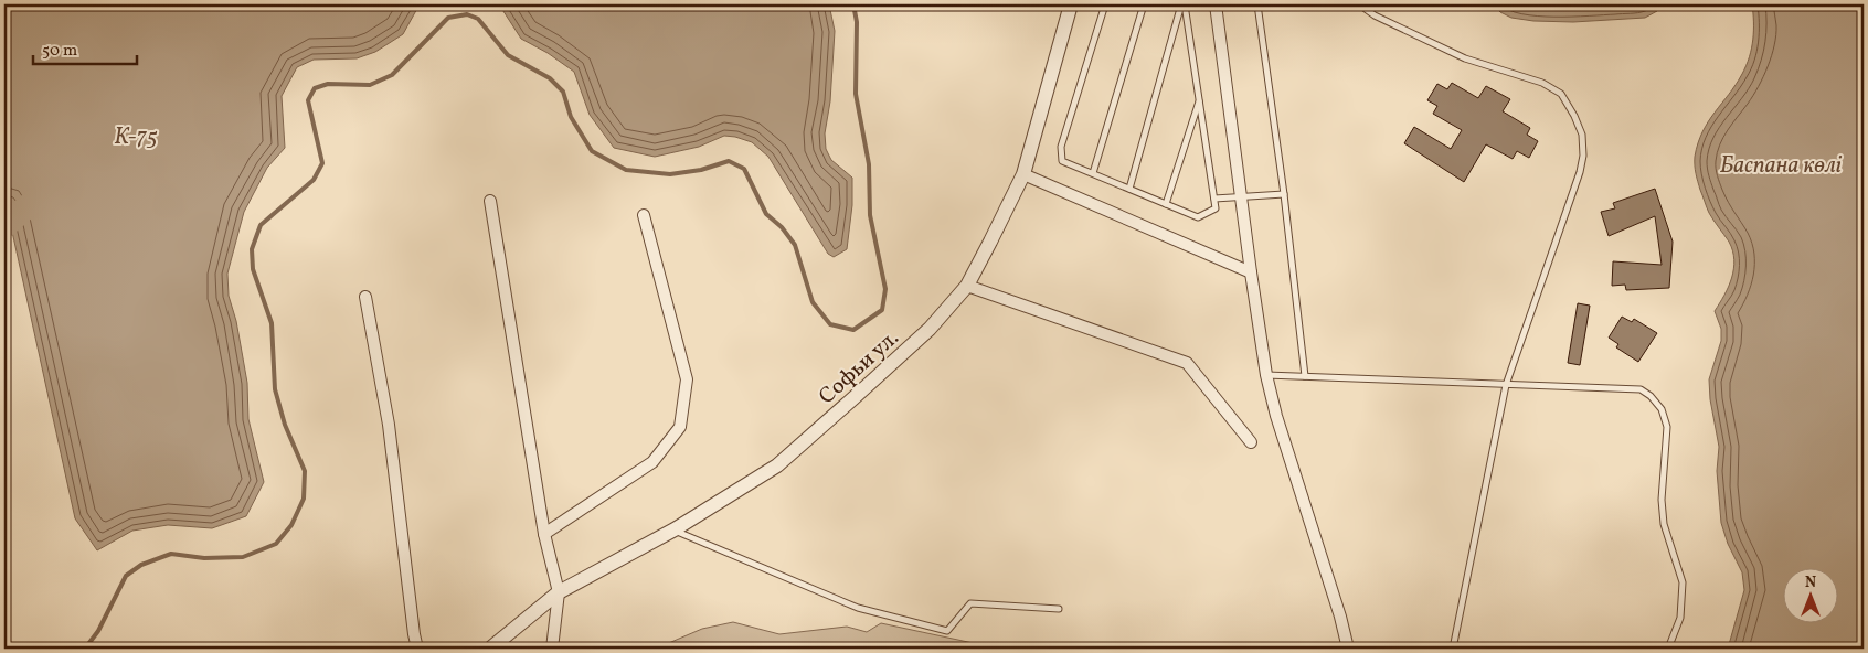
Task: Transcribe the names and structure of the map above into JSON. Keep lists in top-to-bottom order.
{
  "streets": {
    "street": ["Софьи ул."]
  },
  "water": ["К-75", "Баспана көлі"],
  "scale_bar": "50 m",
  "north": "top"
}
